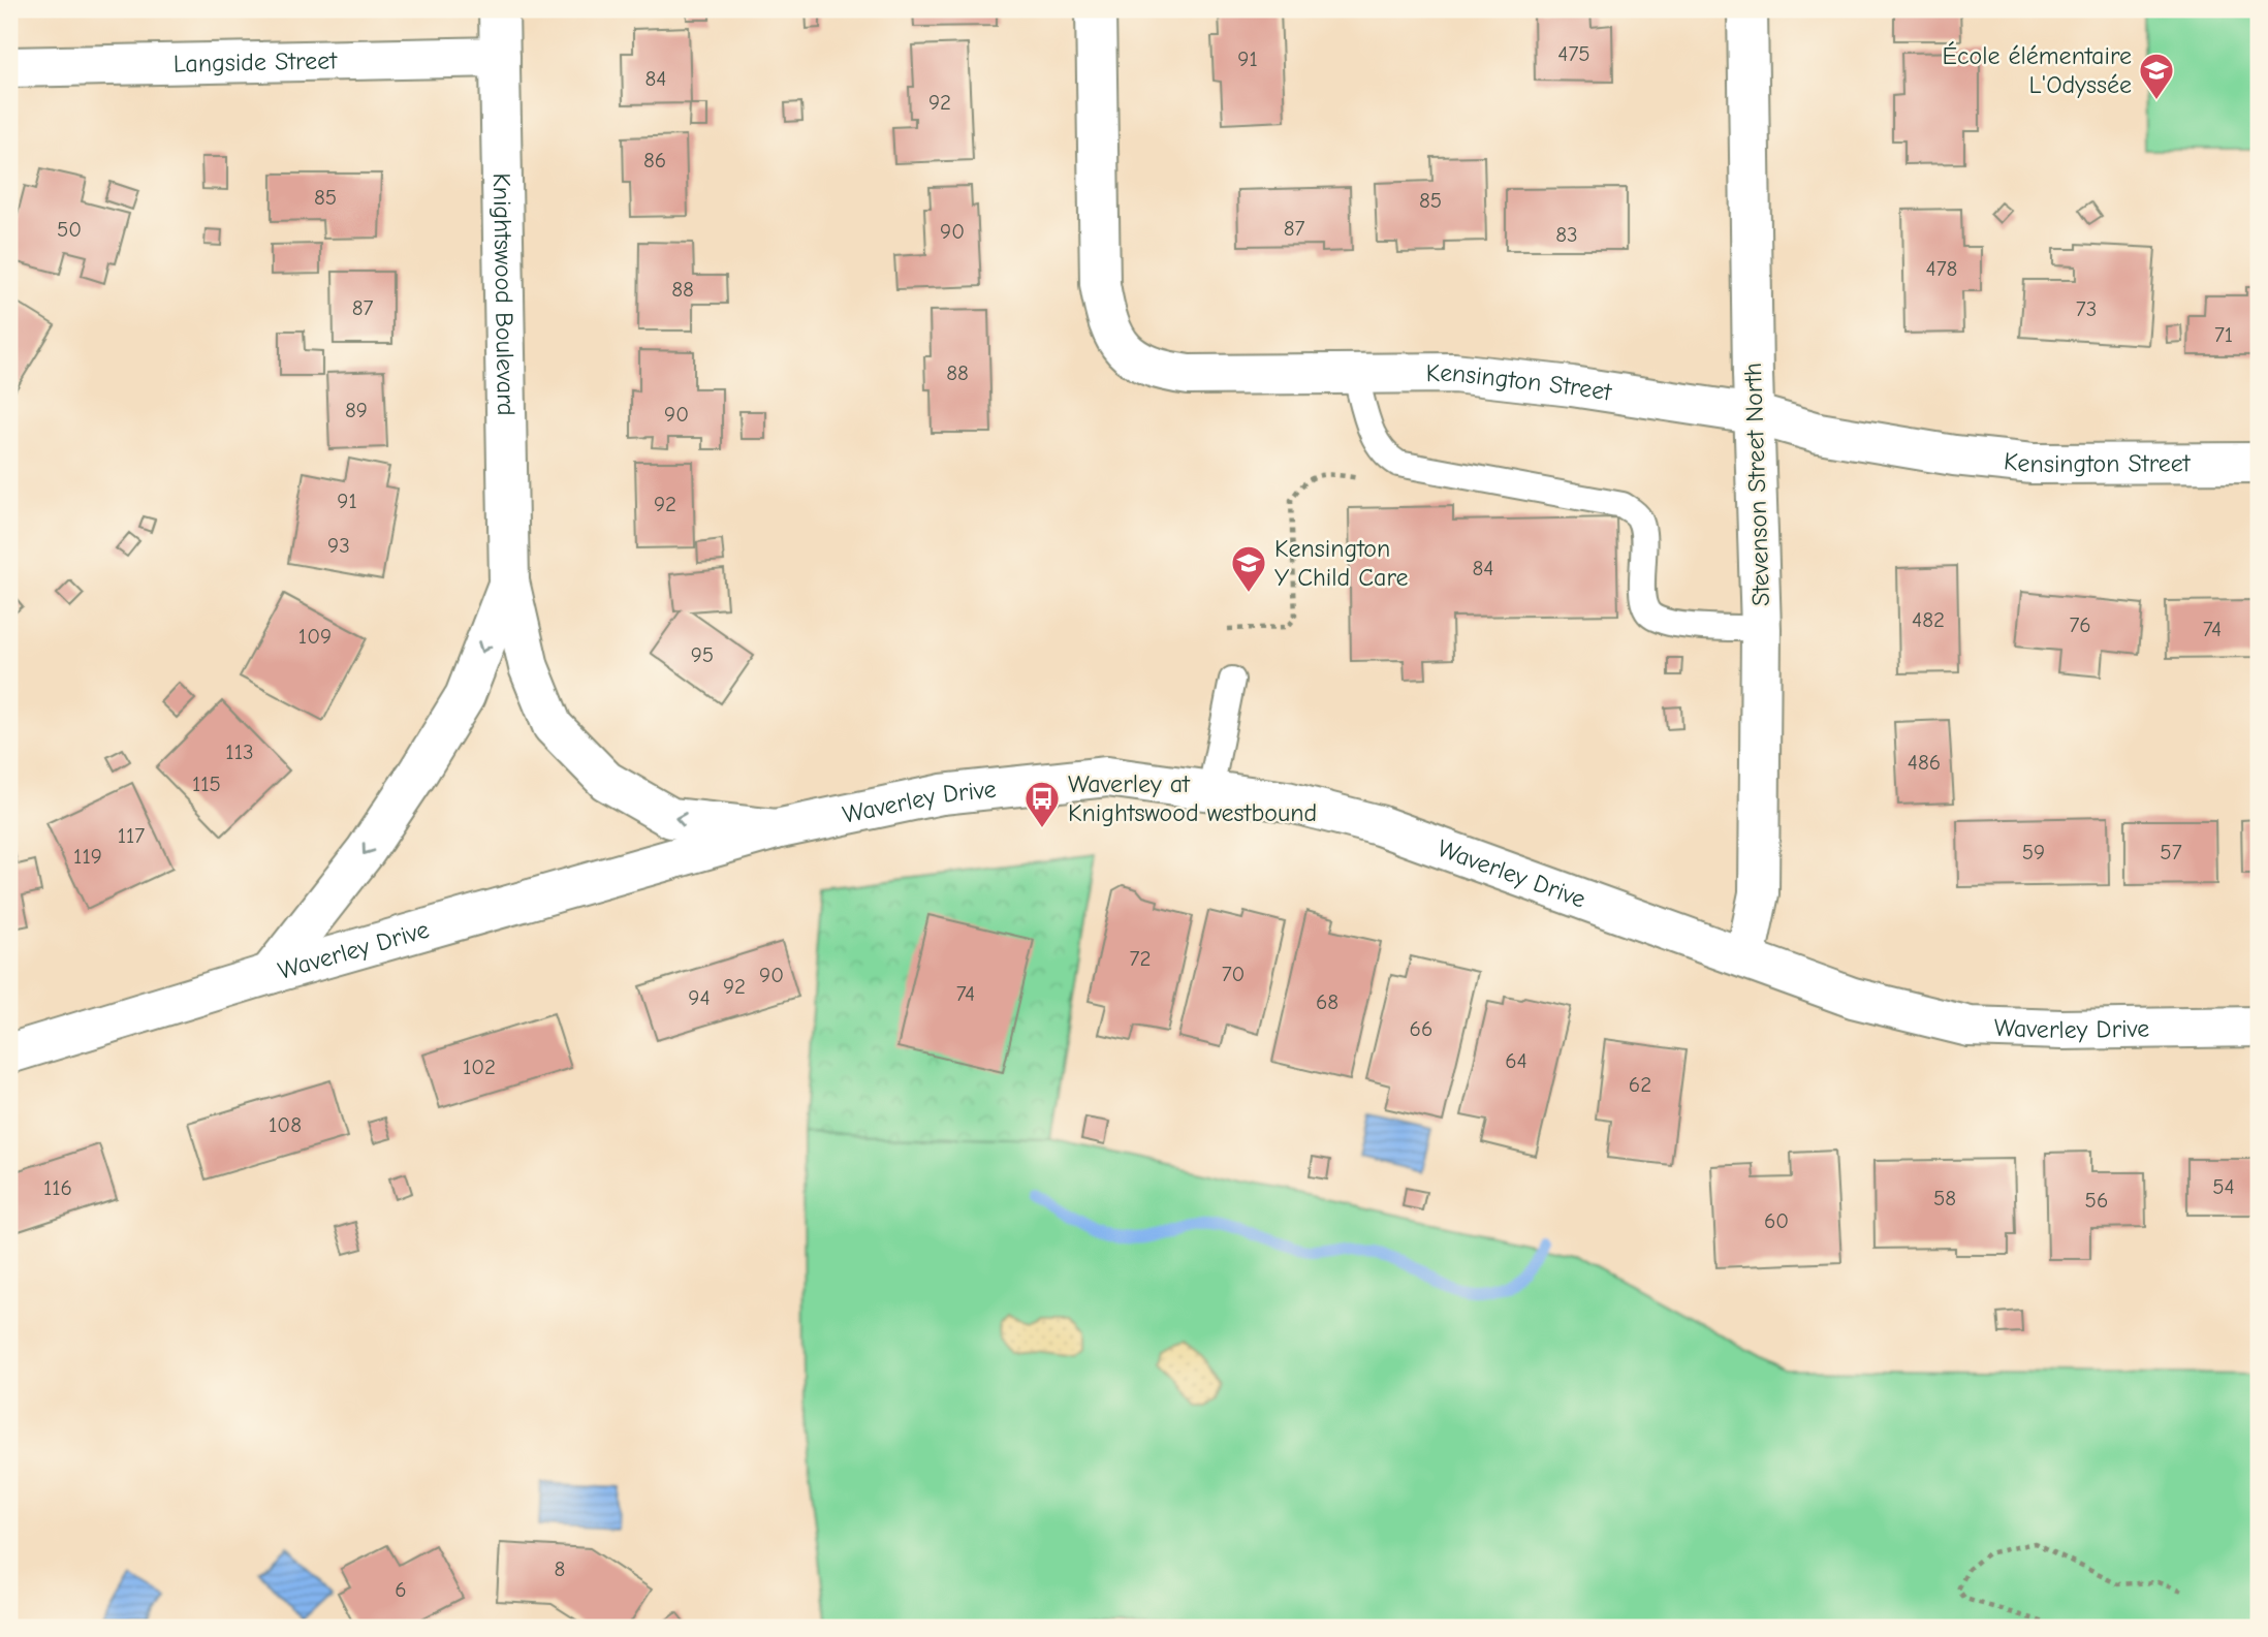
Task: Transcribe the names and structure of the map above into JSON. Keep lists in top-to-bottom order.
{
  "streets": {
    "street": [
      "Langside Street",
      "Knightswood Boulevard",
      "Kensington Street",
      "Stevenson Street North",
      "Waverley Drive"
    ]
  },
  "crossings": [
    ["Langside Street", "Knightswood Boulevard"],
    ["Knightswood Boulevard", "Waverley Drive"],
    ["Kensington Street", "Stevenson Street North"],
    ["Stevenson Street North", "Waverley Drive"]
  ],
  "places": {
    "school or university": ["École élémentaire L'Odyssée", "Kensington Y Child Care"],
    "bus stop": ["Waverley at Knightswood westbound"]
  },
  "house_numbers": [
    "475",
    "91",
    "84",
    "92",
    "86",
    "85",
    "85",
    "87",
    "50",
    "90",
    "83",
    "478",
    "88",
    "87",
    "73",
    "71",
    "88",
    "89",
    "90",
    "91",
    "92",
    "93",
    "84",
    "482",
    "76",
    "74",
    "109",
    "95",
    "113",
    "486",
    "115",
    "117",
    "59",
    "57",
    "119",
    "72",
    "70",
    "90",
    "92",
    "74",
    "94",
    "68",
    "66",
    "64",
    "102",
    "62",
    "108",
    "54",
    "116",
    "58",
    "56",
    "60",
    "8",
    "6"
  ]
}
